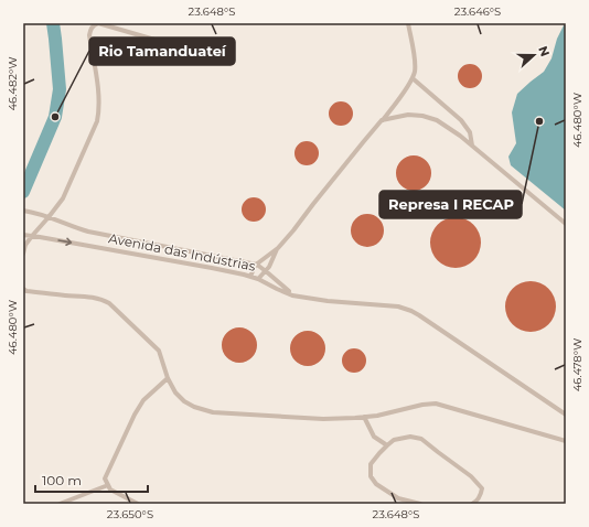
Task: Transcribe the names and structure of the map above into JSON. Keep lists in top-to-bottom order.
{
  "streets": {
    "lane": ["Avenida das Indústrias"]
  },
  "places": ["Rio Tamanduateí", "Represa I RECAP"],
  "scale_bar": "100 m",
  "north": "right",
  "coordinates": [
    "23.648°S",
    "23.646°S",
    "46.482°W",
    "46.480°W",
    "46.478°W",
    "23.650°S"
  ]
}
